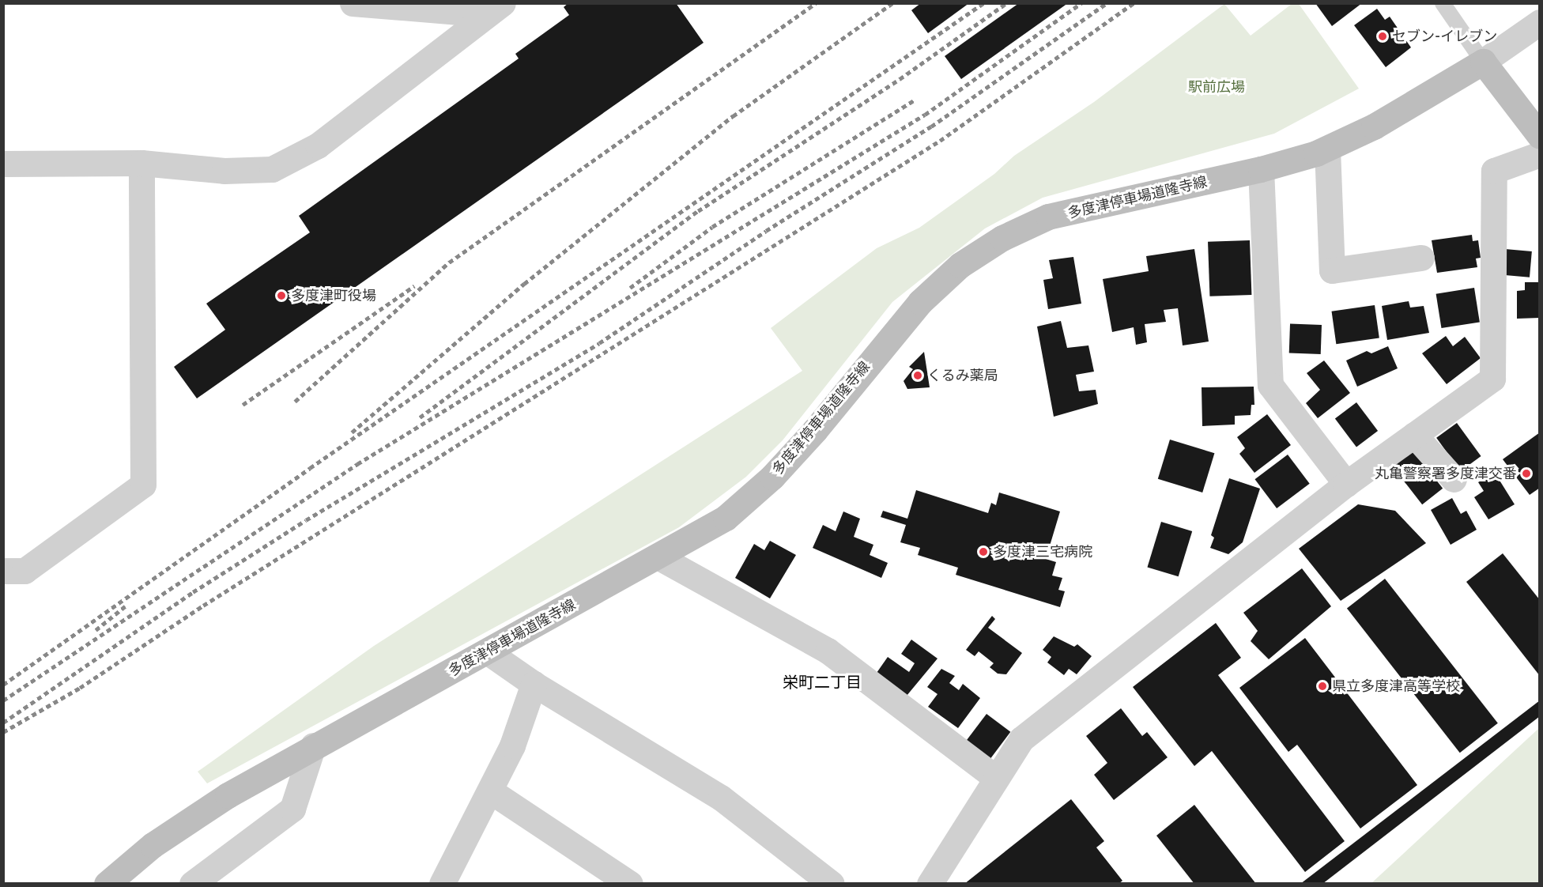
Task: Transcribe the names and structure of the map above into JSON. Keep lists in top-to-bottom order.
{
  "streets": {
    "main road": ["多度津停車場道隆寺線"]
  },
  "districts": ["栄町二丁目"],
  "parks": ["駅前広場"],
  "places": [
    "セブン-イレブン",
    "多度津町役場",
    "くるみ薬局",
    "丸亀警察署多度津交番",
    "多度津三宅病院",
    "県立多度津高等学校"
  ]
}
